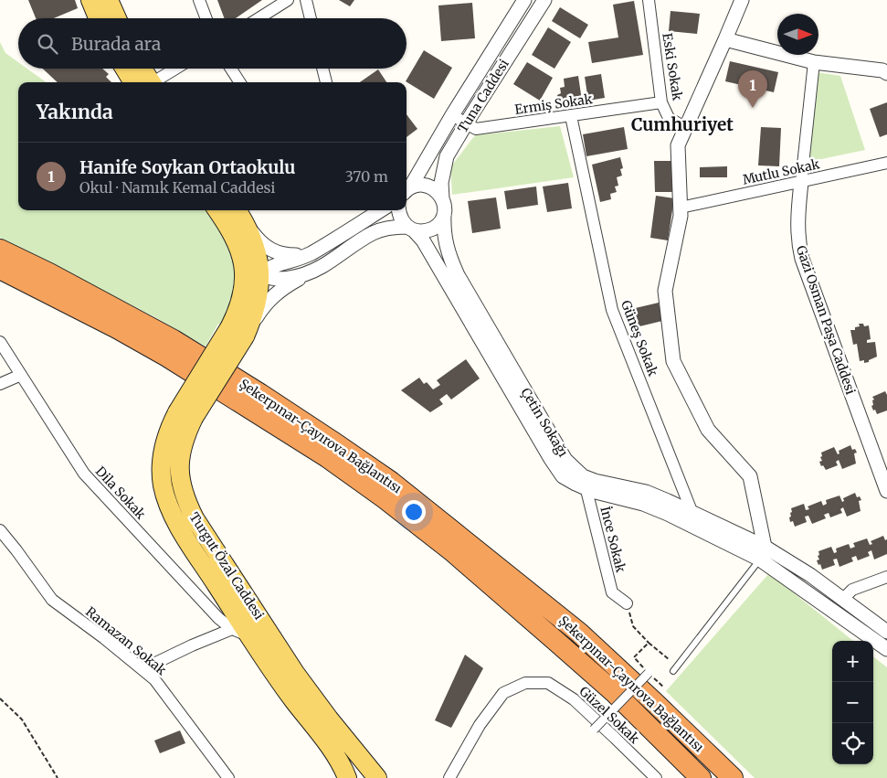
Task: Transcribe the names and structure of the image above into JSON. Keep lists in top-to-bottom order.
{
  "streets": {
    "highway": ["Şekerpınar-Çayırova Bağlantısı"],
    "main road": ["Turgut Özal Caddesi"],
    "street": [
      "Eski Sokak",
      "Tuna Caddesi",
      "Ermiş Sokak",
      "Mutlu Sokak",
      "Gazi Osman Paşa Caddesi",
      "Güneş Sokak",
      "Çetin Sokağı",
      "Dila Sokak",
      "İnce Sokak",
      "Ramazan Sokak",
      "Güzel Sokak"
    ]
  },
  "crossings": [
    ["Eski Sokak", "Ermiş Sokak"],
    ["Tuna Caddesi", "Ermiş Sokak"],
    ["Tuna Caddesi", "Çetin Sokağı"],
    ["Ermiş Sokak", "Güneş Sokak"],
    ["Mutlu Sokak", "Gazi Osman Paşa Caddesi"],
    ["Güneş Sokak", "Çetin Sokağı"],
    ["Çetin Sokağı", "İnce Sokak"],
    ["Dila Sokak", "Turgut Özal Caddesi"]
  ],
  "districts": ["Cumhuriyet"],
  "north": "right",
  "page": {
    "search": "Burada ara",
    "pins": "1",
    "heading": "Yakında",
    "list": [
      {
        "mark": "1",
        "name": "Hanife Soykan Ortaokulu",
        "note": "Okul · Namık Kemal Caddesi",
        "value": "370 m"
      }
    ],
    "map_buttons": ["+", "−"]
  }
}
